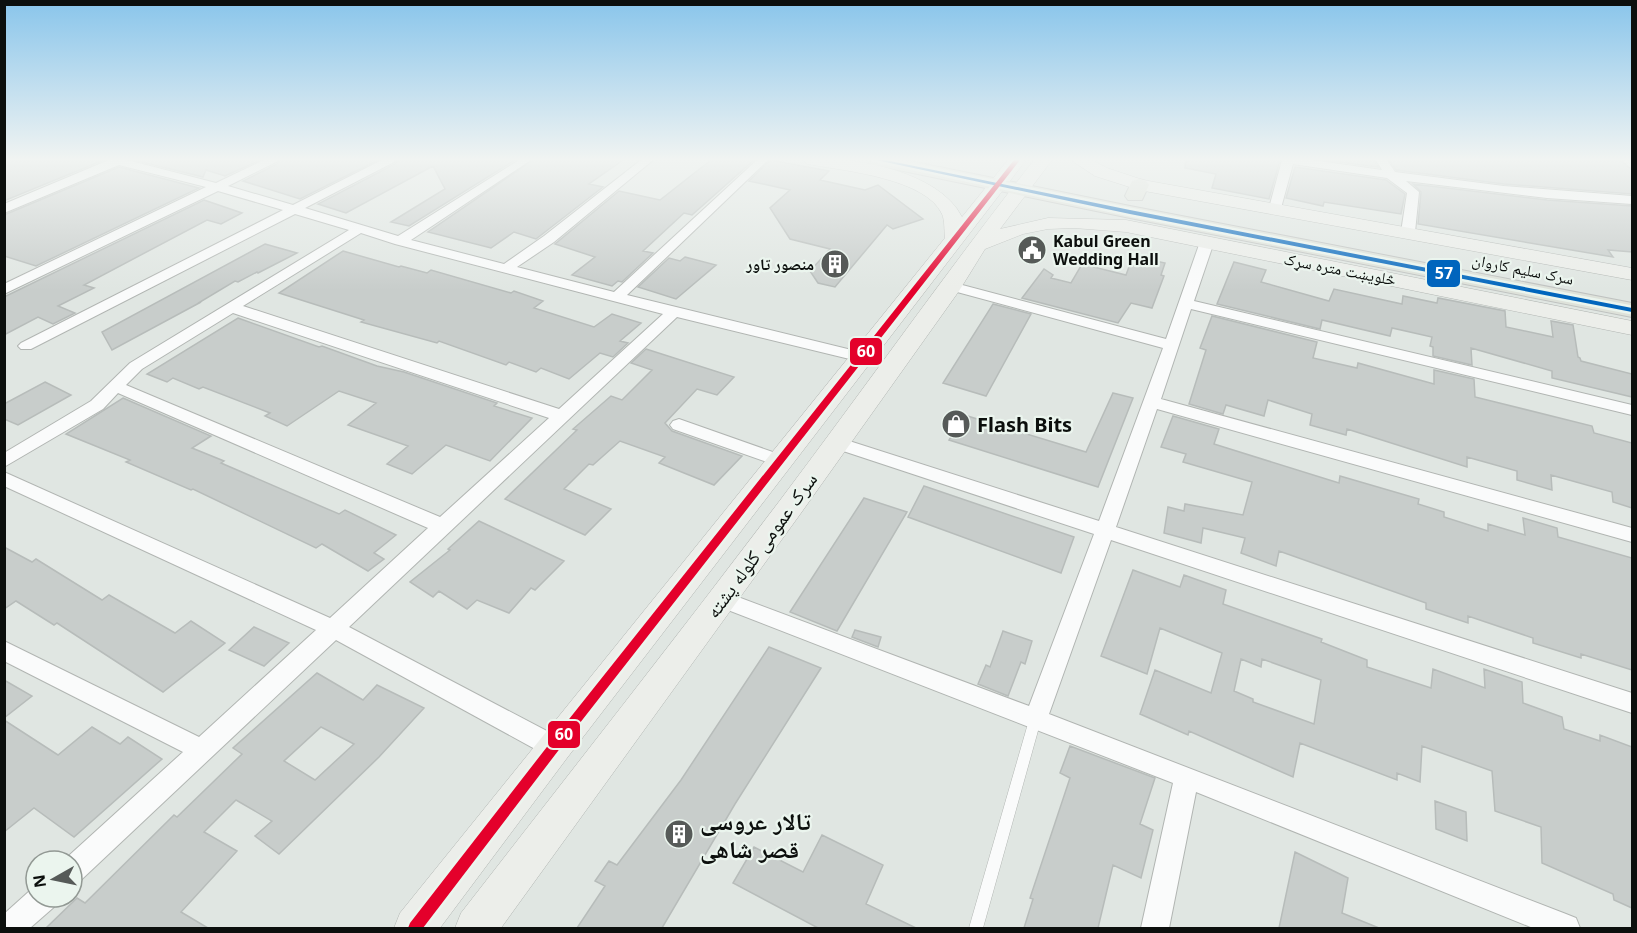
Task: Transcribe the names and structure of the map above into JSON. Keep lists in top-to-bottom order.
{
  "streets": {
    "main road": ["څلویښت متره سړک", "سرک سلیم کاروان", "سرک عمومی کلوله پشته"]
  },
  "crossings": [
    ["څلویښت متره سړک", "سرک سلیم کاروان"],
    ["څلویښت متره سړک", "سرک عمومی کلوله پشته"]
  ],
  "places": {
    "public building": ["Kabul Green Wedding Hall"],
    "building": ["منصور تاور", "تالار عروسی قصر شاهی"],
    "shop": ["Flash Bits"]
  },
  "lines": ["transit line 57", "transit line 60"],
  "north": "left"
}
